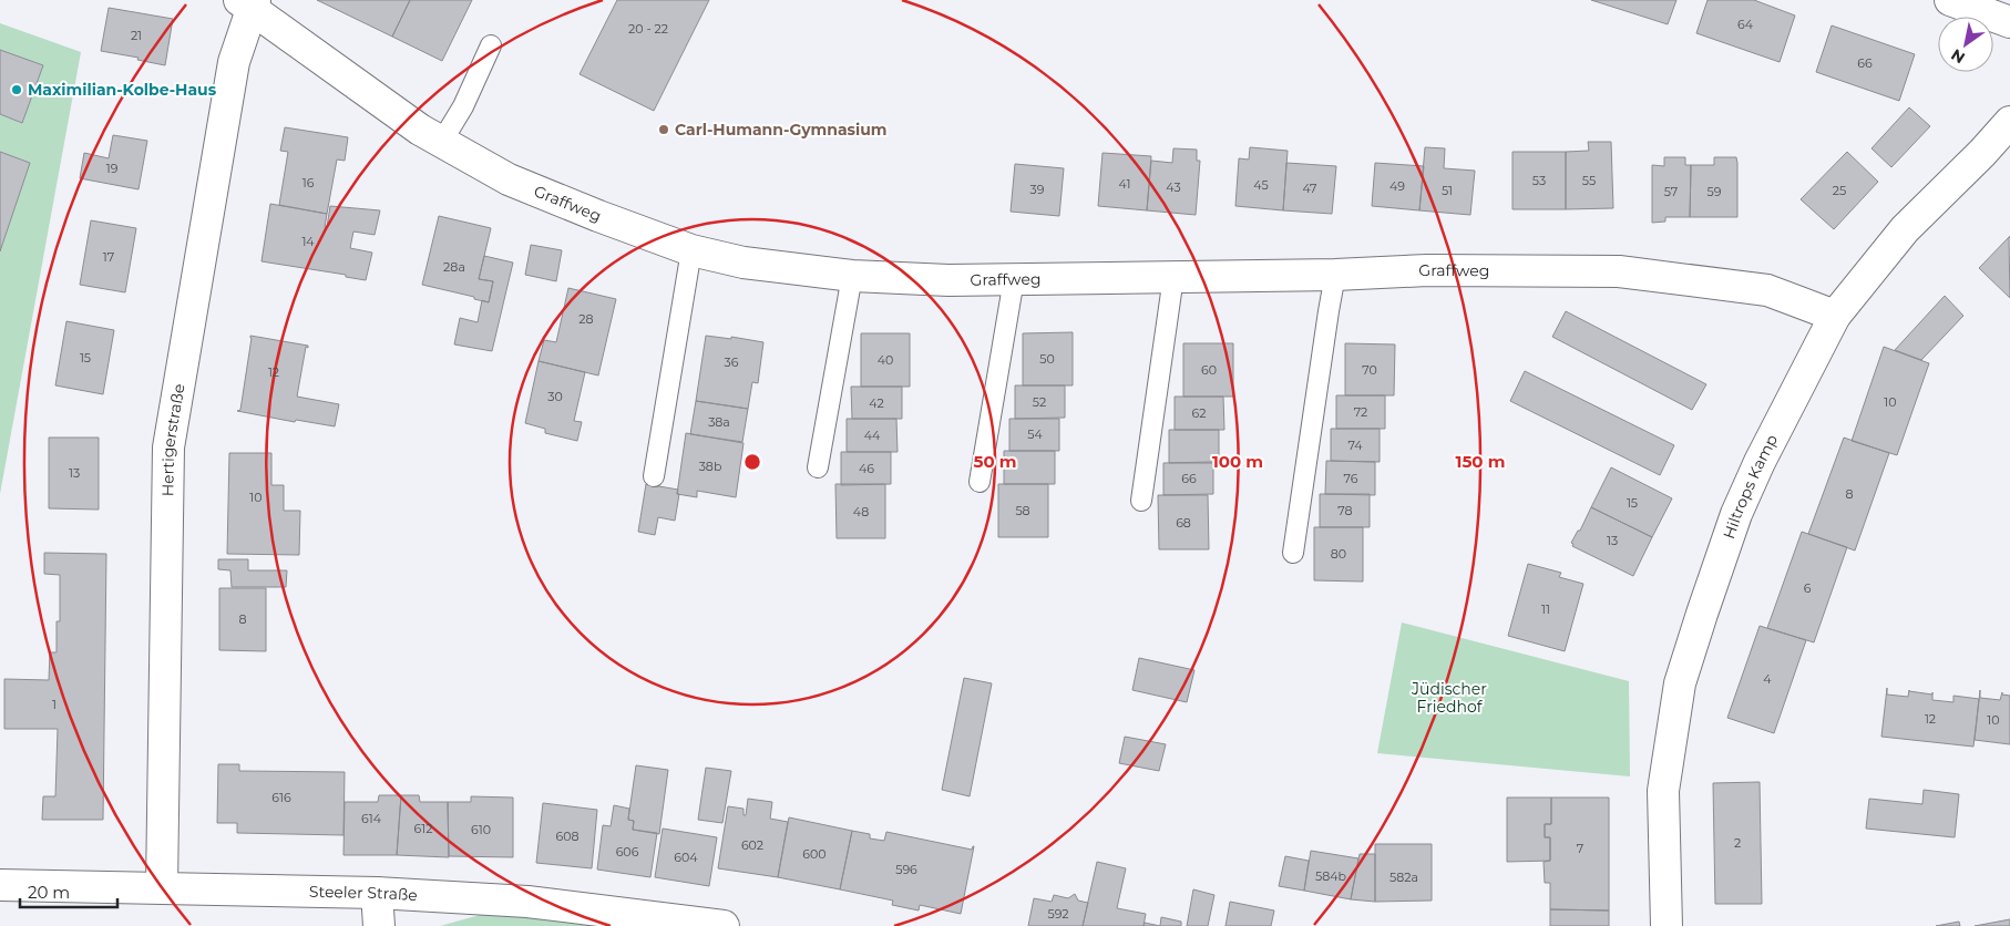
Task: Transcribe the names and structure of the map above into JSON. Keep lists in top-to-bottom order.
{
  "streets": {
    "street": [
      "Graffweg",
      "Hertigerstraße",
      "Hiltrops Kamp",
      "Steeler Straße"
    ]
  },
  "crossings": [
    ["Graffweg", "Hertigerstraße"],
    ["Graffweg", "Hiltrops Kamp"],
    ["Hertigerstraße", "Steeler Straße"]
  ],
  "parks": ["Jüdischer Friedhof"],
  "places": ["Maximilian-Kolbe-Haus", "Carl-Humann-Gymnasium"],
  "house_numbers": [
    "64",
    "20 - 22",
    "21",
    "66",
    "19",
    "53",
    "55",
    "16",
    "41",
    "45",
    "49",
    "43",
    "47",
    "39",
    "51",
    "25",
    "57",
    "59",
    "14",
    "17",
    "28a",
    "28",
    "15",
    "50",
    "40",
    "36",
    "60",
    "70",
    "12",
    "30",
    "52",
    "10",
    "42",
    "72",
    "62",
    "38a",
    "54",
    "44",
    "74",
    "38b",
    "46",
    "13",
    "66",
    "76",
    "8",
    "10",
    "15",
    "58",
    "78",
    "48",
    "68",
    "13",
    "80",
    "6",
    "11",
    "8",
    "4",
    "1",
    "12",
    "10",
    "616",
    "614",
    "612",
    "610",
    "608",
    "2",
    "602",
    "7",
    "606",
    "600",
    "604",
    "596",
    "584b",
    "582a",
    "592"
  ],
  "scale_bar": "20 m",
  "north": "bottom left",
  "rings": ["50 m", "100 m", "150 m"]
}
